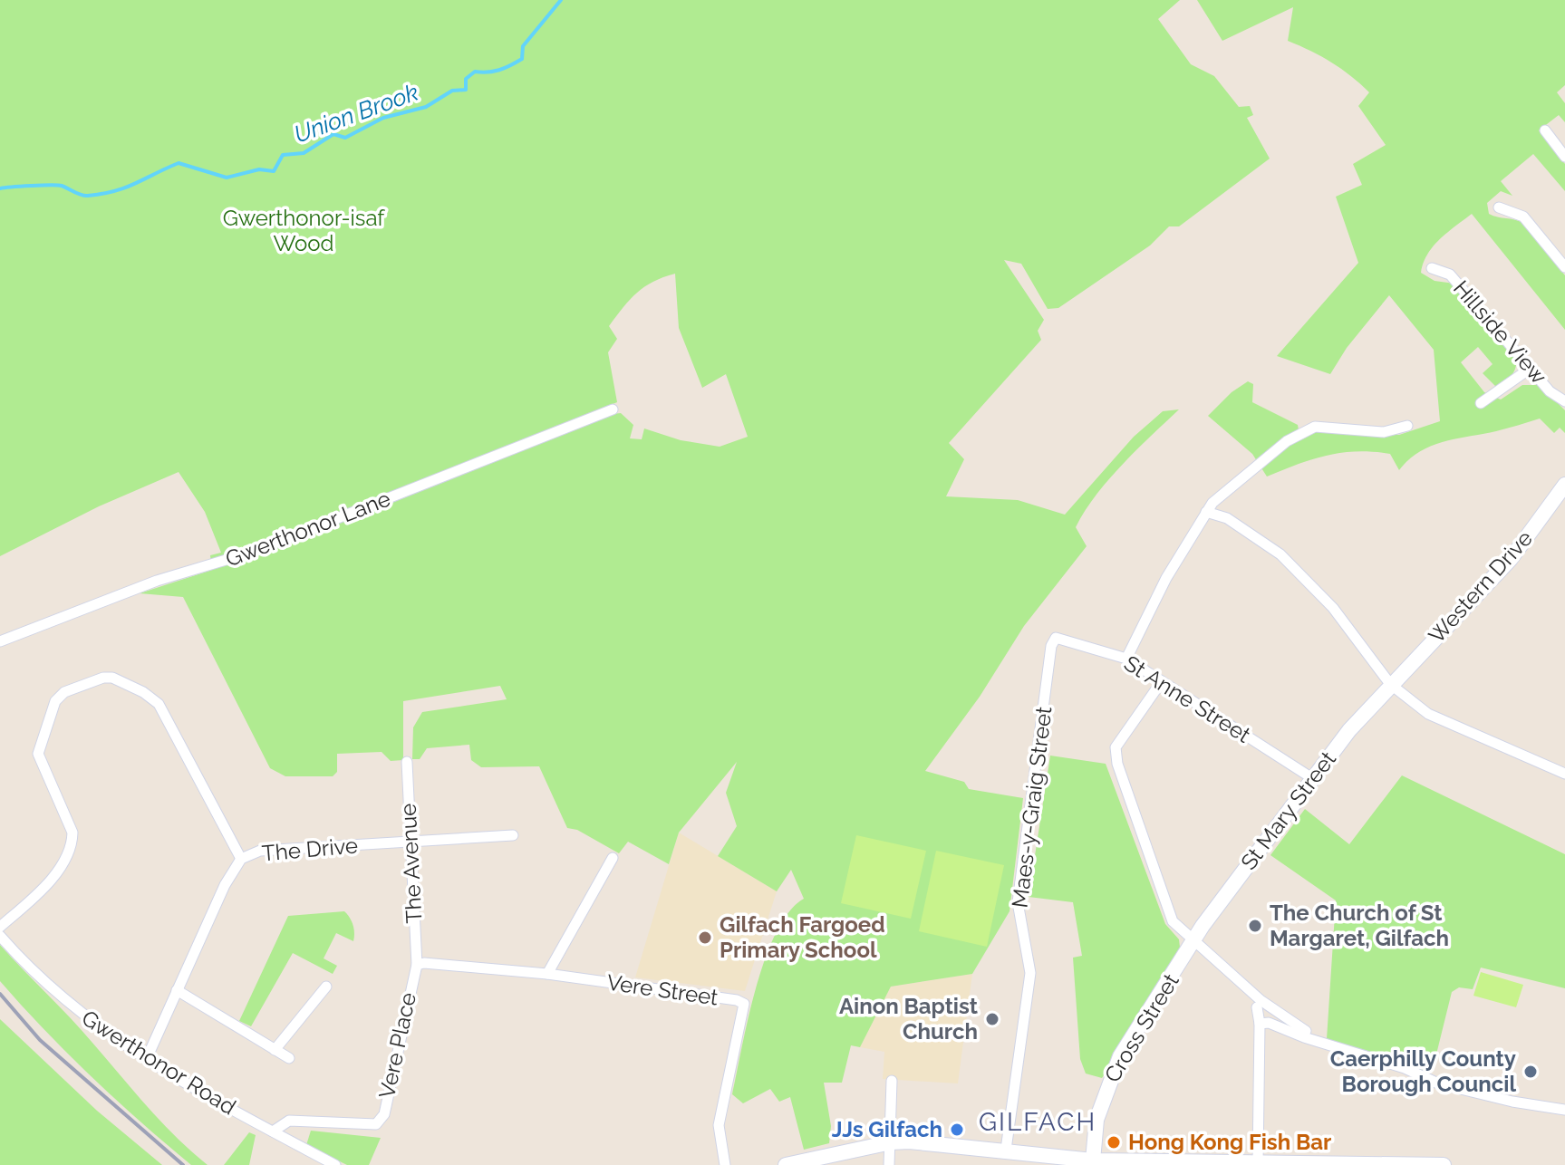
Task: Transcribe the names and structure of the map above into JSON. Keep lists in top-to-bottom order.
{
  "streets": {
    "street": [
      "Hillside View",
      "Gwerthonor Lane",
      "Western Drive",
      "St Anne Street",
      "Maes-y-Graig Street",
      "St Mary Street",
      "The Drive",
      "The Avenue",
      "Vere Street",
      "Cross Street",
      "Vere Place",
      "Gwerthonor Road"
    ]
  },
  "crossings": [
    ["Western Drive", "St Mary Street"],
    ["St Anne Street", "Maes-y-Graig Street"],
    ["St Anne Street", "St Mary Street"],
    ["St Mary Street", "Cross Street"],
    ["The Drive", "The Avenue"],
    ["The Drive", "Gwerthonor Road"],
    ["The Avenue", "Vere Street"],
    ["The Avenue", "Vere Place"],
    ["Vere Street", "Vere Place"],
    ["Vere Place", "Gwerthonor Road"]
  ],
  "districts": ["GILFACH"],
  "water": ["Union Brook"],
  "parks": ["Gwerthonor-isaf Wood"],
  "places": [
    "The Church of St Margaret, Gilfach",
    "Gilfach Fargoed Primary School",
    "Ainon Baptist Church",
    "Caerphilly County Borough Council",
    "JJs Gilfach",
    "Hong Kong Fish Bar"
  ]
}
